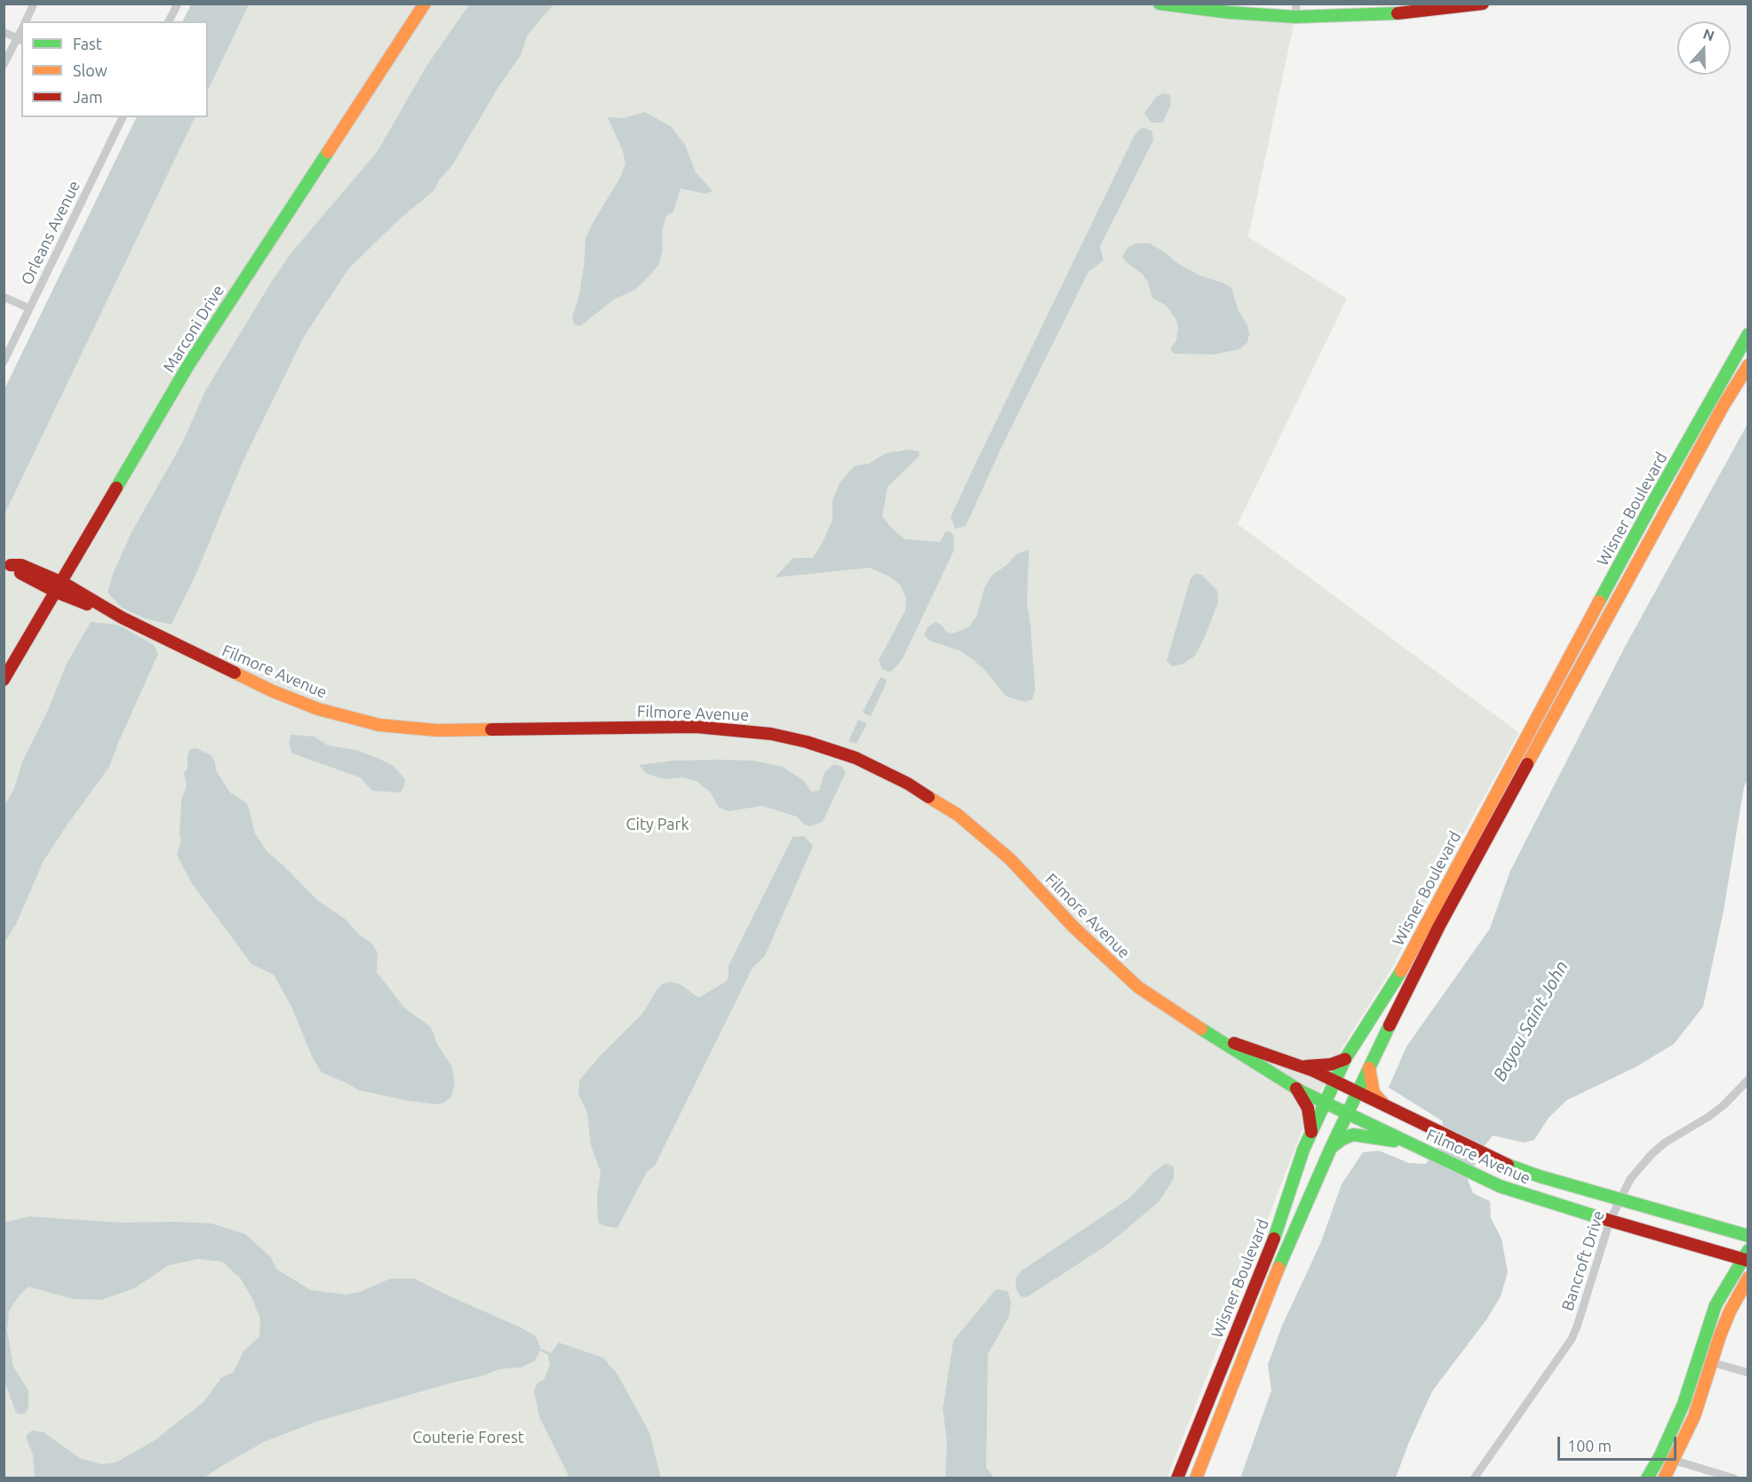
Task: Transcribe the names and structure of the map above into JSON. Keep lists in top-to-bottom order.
{
  "streets": {
    "street": [
      "Orleans Avenue",
      "Marconi Drive",
      "Wisner Boulevard",
      "Filmore Avenue",
      "Bancroft Drive"
    ]
  },
  "crossings": [
    ["Marconi Drive", "Filmore Avenue"],
    ["Wisner Boulevard", "Filmore Avenue"],
    ["Filmore Avenue", "Bancroft Drive"]
  ],
  "water": ["Bayou Saint John"],
  "parks": ["City Park", "Couterie Forest"],
  "legend": ["Fast", "Slow", "Jam"],
  "scale_bar": "100 m",
  "north": "top"
}
